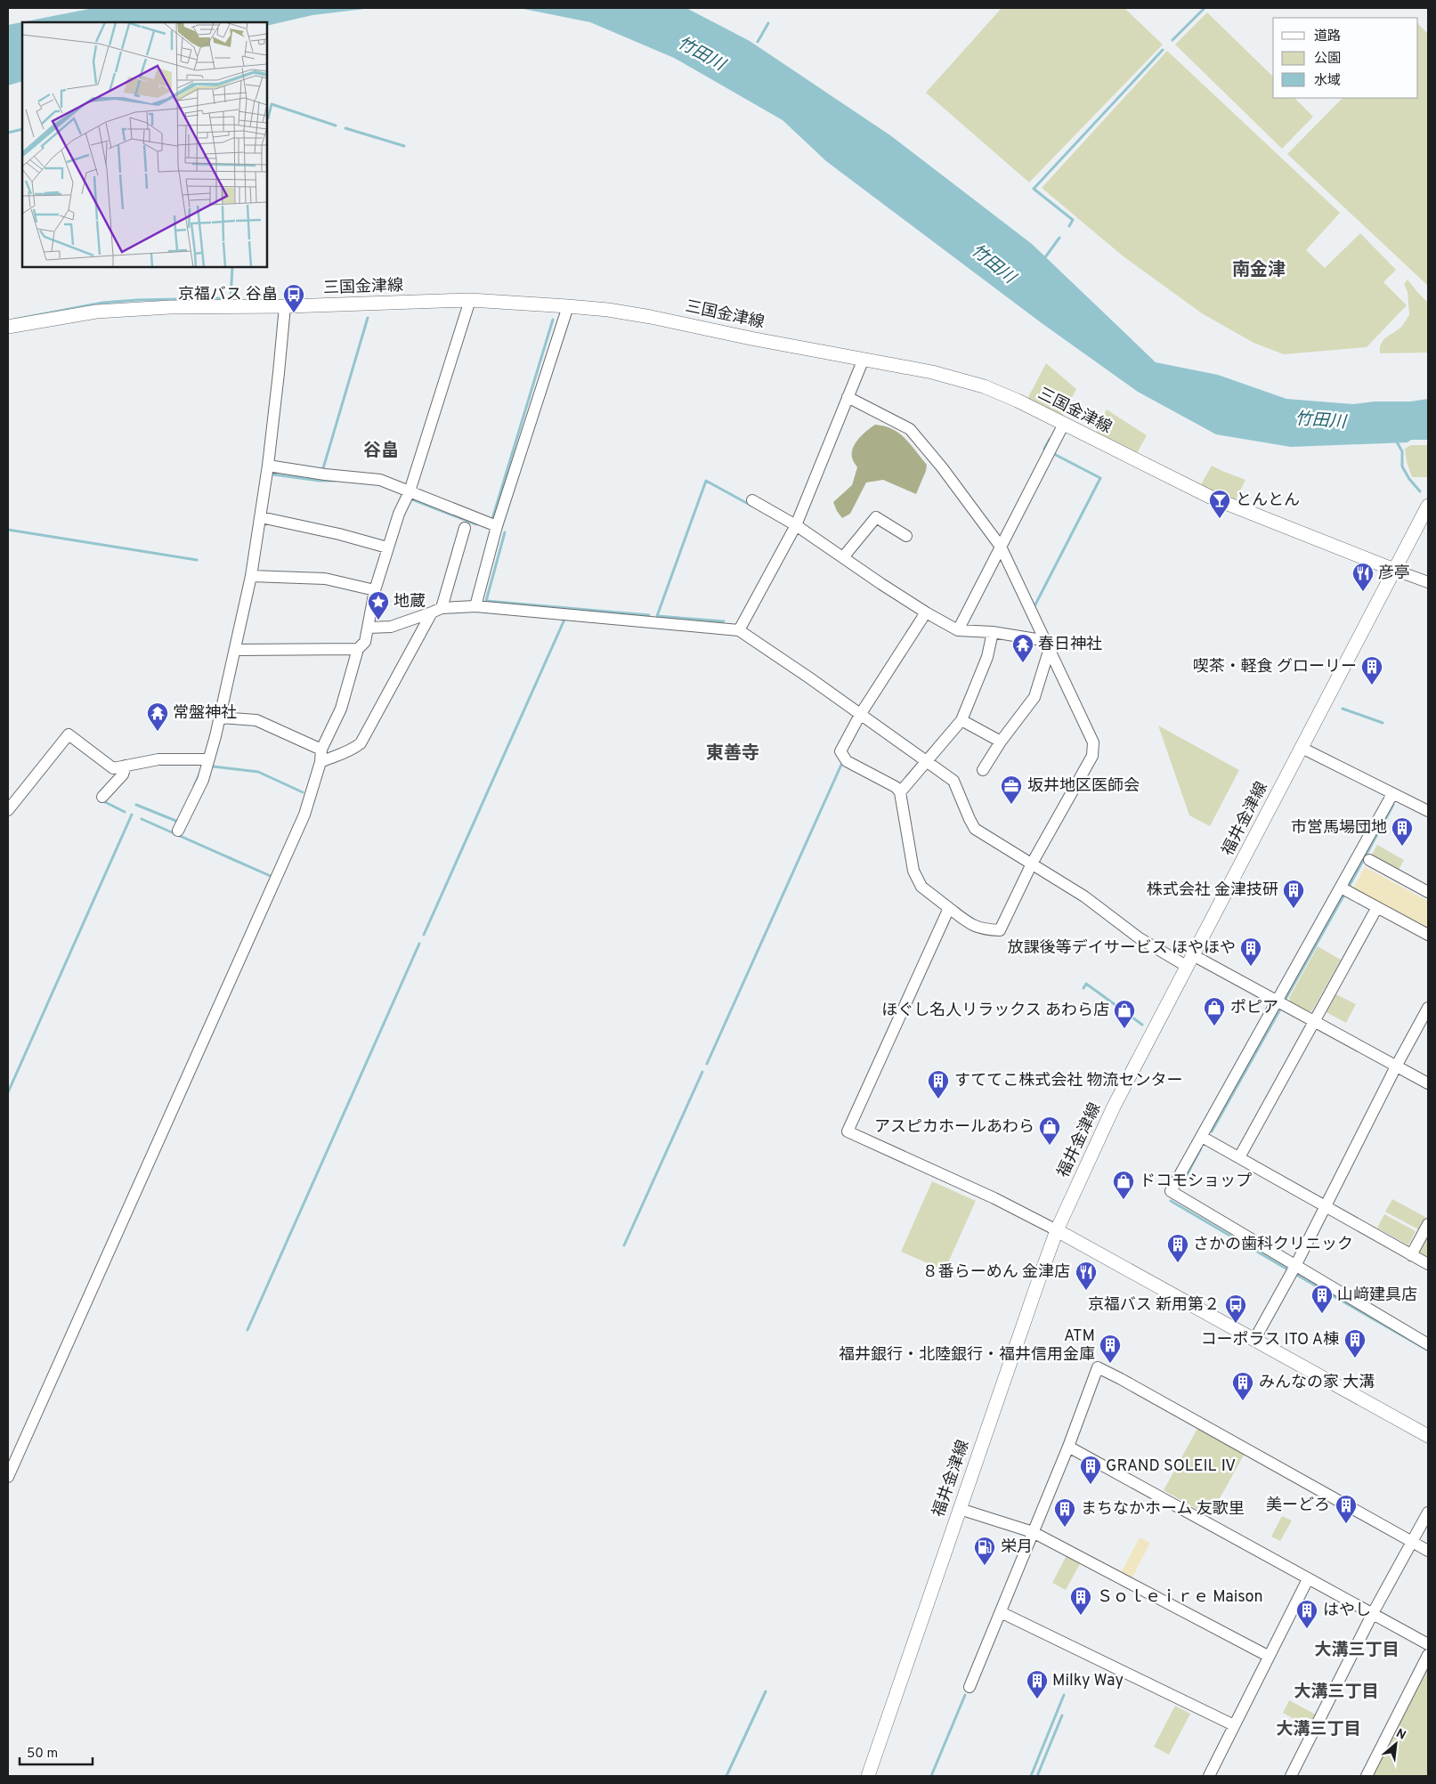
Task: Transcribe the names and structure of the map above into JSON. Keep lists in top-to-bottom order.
{
  "streets": {
    "main road": ["三国金津線", "福井金津線"]
  },
  "crossings": [
    ["三国金津線", "福井金津線"]
  ],
  "districts": [
    "南金津",
    "谷畠",
    "東善寺",
    "大溝三丁目",
    "大溝三丁目",
    "大溝三丁目"
  ],
  "water": ["竹田川"],
  "places": {
    "bus stop": ["京福バス 谷畠", "京福バス 新用第２"],
    "bar": ["とんとん"],
    "restaurant": ["彦亭", "８番らーめん 金津店"],
    "place": ["地蔵"],
    "temple": ["春日神社", "常盤神社"],
    "building": [
      "喫茶・軽食 グローリー",
      "市営馬場団地",
      "株式会社 金津技研",
      "放課後等デイサービス ほやほや",
      "すててこ株式会社 物流センター",
      "さかの歯科クリニック",
      "山﨑建具店",
      "コーポラス ITO A棟",
      "ATM 福井銀行・北陸銀行・福井信用金庫",
      "みんなの家 大溝",
      "GRAND SOLEIL Ⅳ",
      "美ーどろ",
      "まちなかホーム 友歌里",
      "Ｓｏｌｅｉｒｅ Maison",
      "はやし",
      "Milky Way"
    ],
    "office": ["坂井地区医師会"],
    "shop": [
      "ポピア",
      "ほぐし名人リラックス あわら店",
      "アスピカホールあわら",
      "ドコモショップ"
    ],
    "fuel station": ["栄月"]
  },
  "legend": ["道路", "公園", "水域"],
  "scale_bar": "50 m",
  "north": "top right"
}
